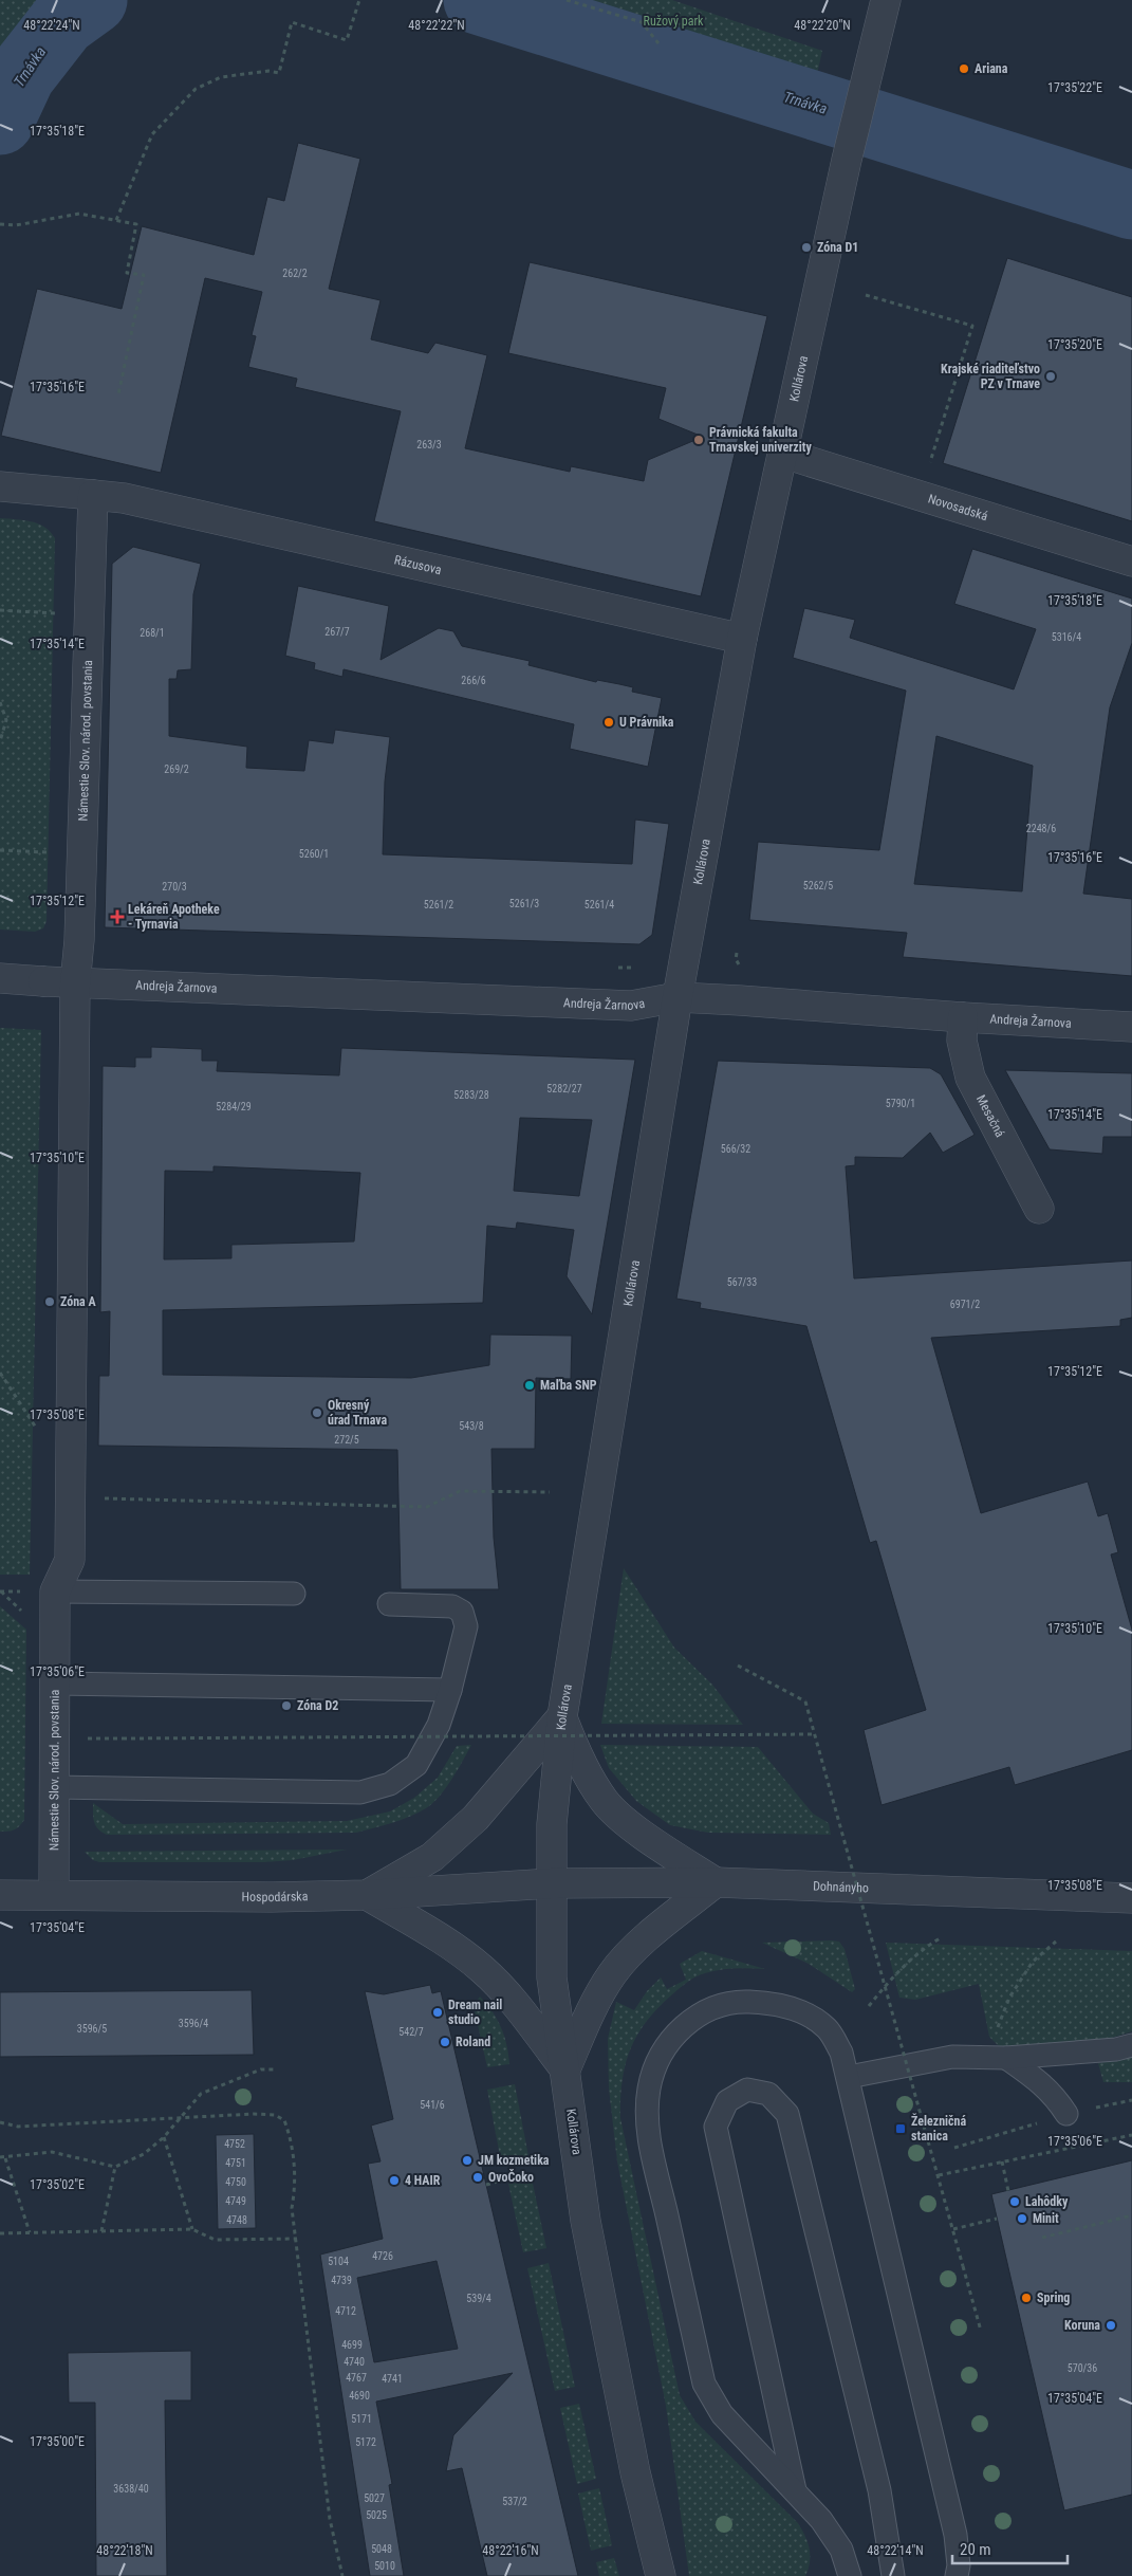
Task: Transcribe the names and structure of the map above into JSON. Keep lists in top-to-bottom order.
{
  "streets": {
    "street": [
      "Kollárova",
      "Novosadská",
      "Rázusova",
      "Námestie Slov. národ. povstania",
      "Andreja Žarnova",
      "Mesačná",
      "Dohnányho",
      "Hospodárska"
    ]
  },
  "crossings": [
    ["Kollárova", "Novosadská"],
    ["Kollárova", "Rázusova"],
    ["Kollárova", "Andreja Žarnova"],
    ["Kollárova", "Dohnányho"],
    ["Kollárova", "Hospodárska"],
    ["Rázusova", "Námestie Slov. národ. povstania"],
    ["Námestie Slov. národ. povstania", "Andreja Žarnova"],
    ["Námestie Slov. národ. povstania", "Hospodárska"],
    ["Andreja Žarnova", "Mesačná"],
    ["Dohnányho", "Hospodárska"]
  ],
  "water": ["Trnávka"],
  "parks": ["Ružový park"],
  "places": {
    "other": [
      "Ariana",
      "Zóna D1",
      "Krajské riaditeľstvo PZ v Trnave",
      "Právnická fakulta Trnavskej univerzity",
      "U Právnika",
      "Zóna A",
      "Maľba SNP",
      "Okresný úrad Trnava",
      "Zóna D2",
      "Dream nail studio",
      "Roland",
      "JM kozmetika",
      "OvoČoko",
      "4 HAIR",
      "Lahôdky",
      "Minit",
      "Spring",
      "Koruna"
    ],
    "health": ["Lekáreň Apotheke - Tyrnavia"],
    "transit": ["Železničná stanica"]
  },
  "house_numbers": [
    "262/2",
    "263/3",
    "267/7",
    "268/1",
    "5316/4",
    "266/6",
    "269/2",
    "2248/6",
    "5260/1",
    "5262/5",
    "270/3",
    "5261/3",
    "5261/2",
    "5261/4",
    "5282/27",
    "5283/28",
    "5790/1",
    "5284/29",
    "566/32",
    "567/33",
    "6971/2",
    "543/8",
    "272/5",
    "3596/4",
    "3596/5",
    "542/7",
    "541/6",
    "4752",
    "4751",
    "4750",
    "4749",
    "4748",
    "4726",
    "5104",
    "4739",
    "539/4",
    "4712",
    "4699",
    "4740",
    "570/36",
    "4767",
    "4741",
    "4690",
    "5171",
    "5172",
    "3638/40",
    "5027",
    "537/2",
    "5025",
    "5048",
    "5010"
  ],
  "scale_bar": "20 m",
  "coordinates": [
    "48°22'24\"N",
    "48°22'22\"N",
    "48°22'20\"N",
    "17°35'22\"E",
    "17°35'18\"E",
    "17°35'20\"E",
    "17°35'16\"E",
    "17°35'14\"E",
    "17°35'12\"E",
    "17°35'10\"E",
    "17°35'08\"E",
    "17°35'06\"E",
    "17°35'04\"E",
    "17°35'02\"E",
    "17°35'00\"E",
    "48°22'18\"N",
    "48°22'16\"N",
    "48°22'14\"N"
  ]
}
